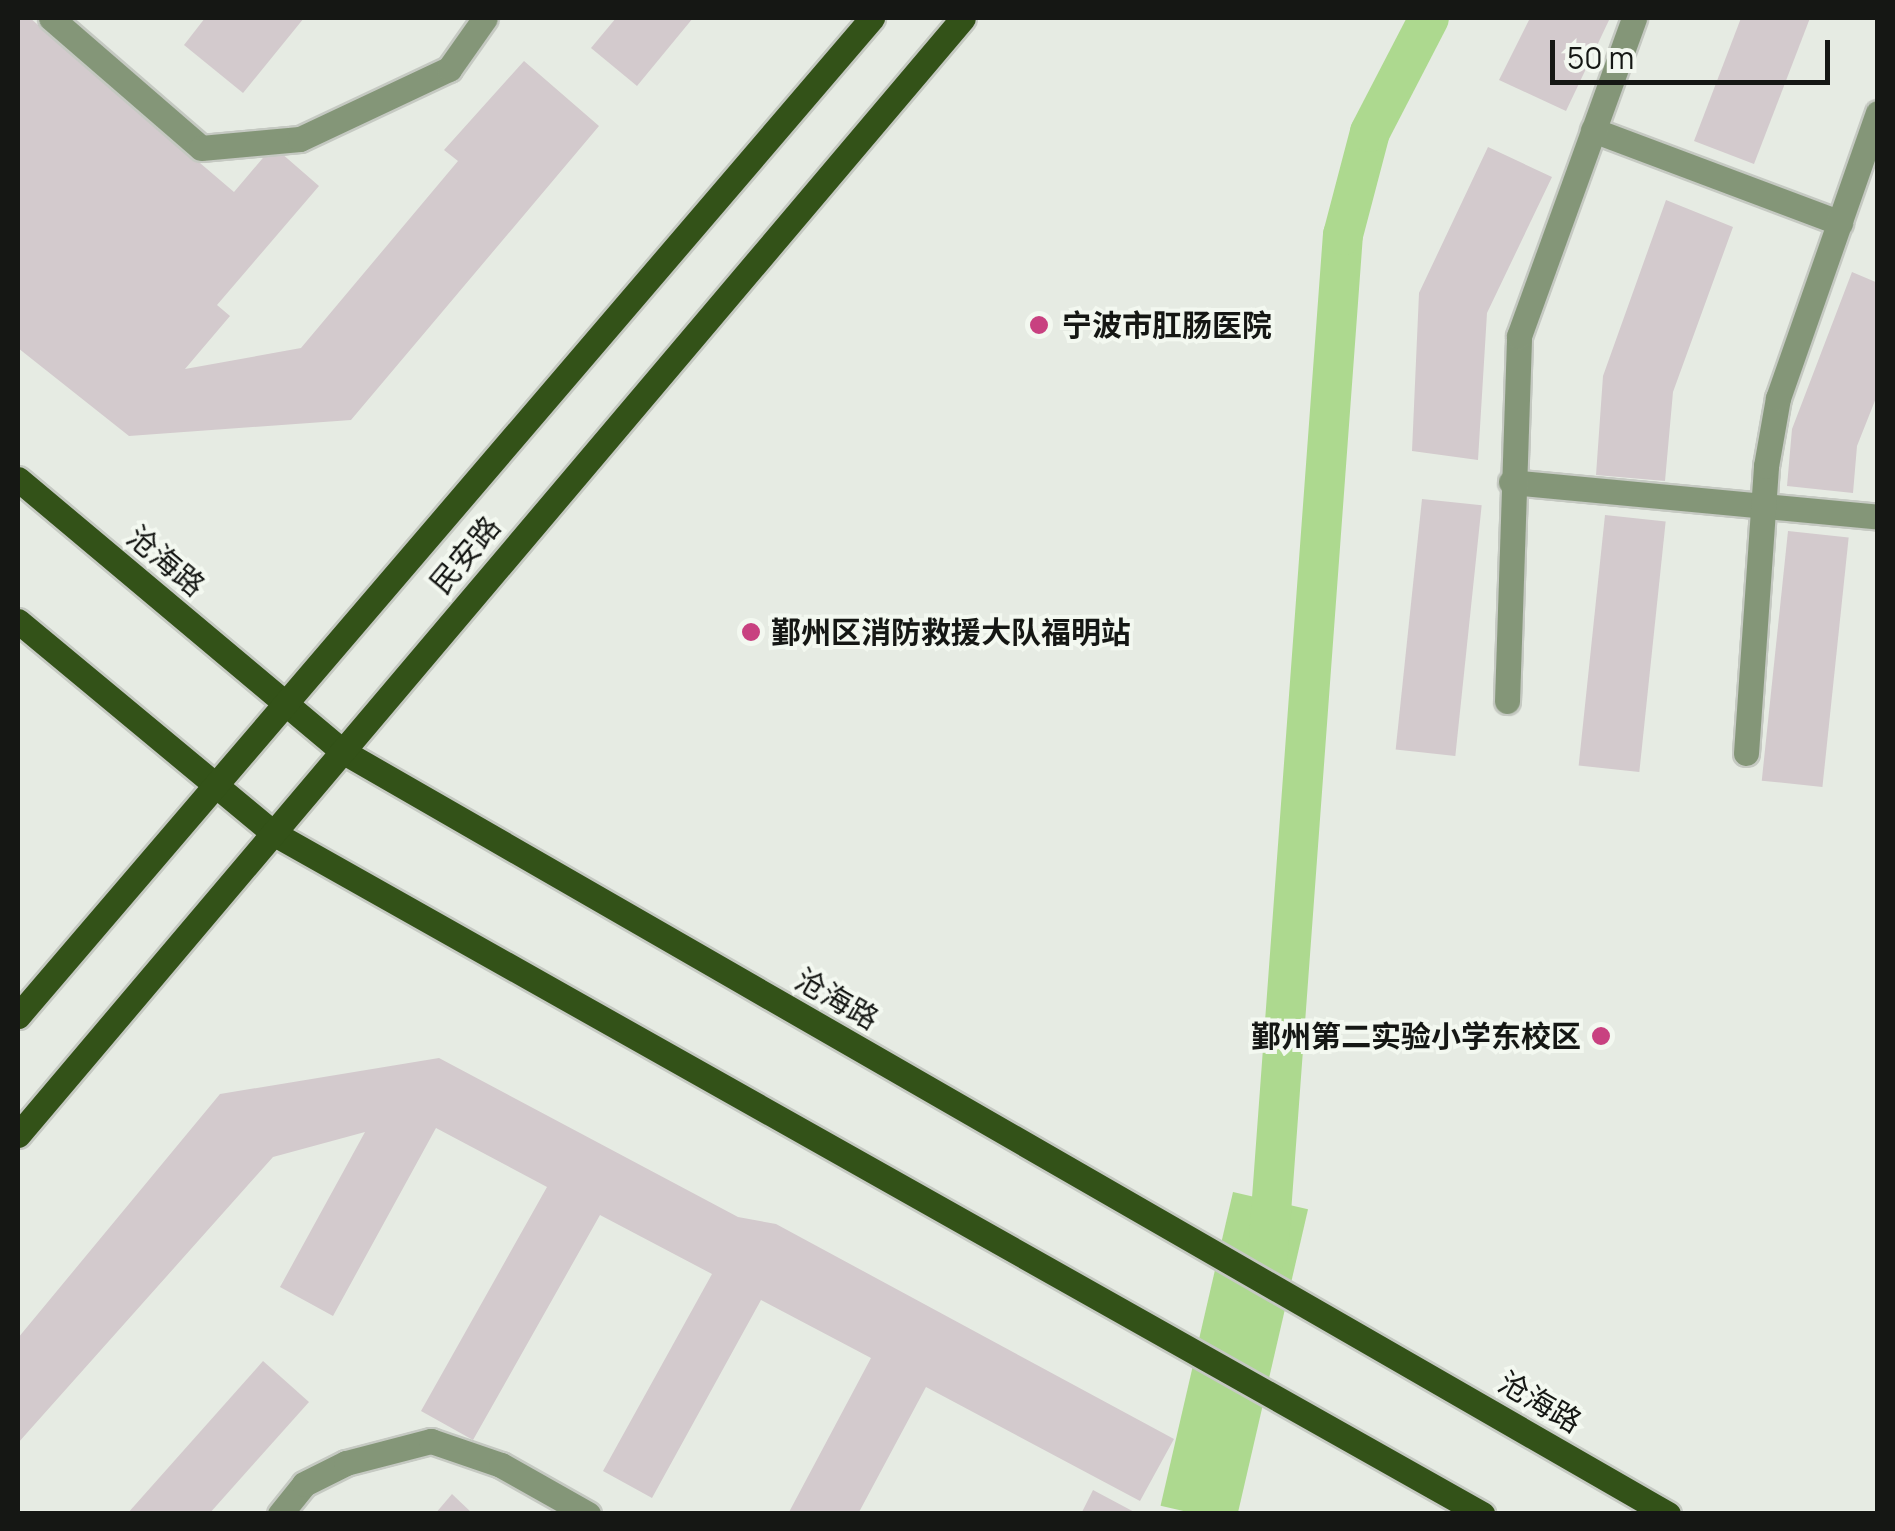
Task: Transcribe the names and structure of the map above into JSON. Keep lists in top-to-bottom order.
{
  "streets": {
    "main road": ["民安路", "沧海路"]
  },
  "crossings": [
    ["民安路", "沧海路"]
  ],
  "places": ["宁波市肛肠医院", "鄞州区消防救援大队福明站", "鄞州第二实验小学东校区"],
  "scale_bar": "50 m"
}
